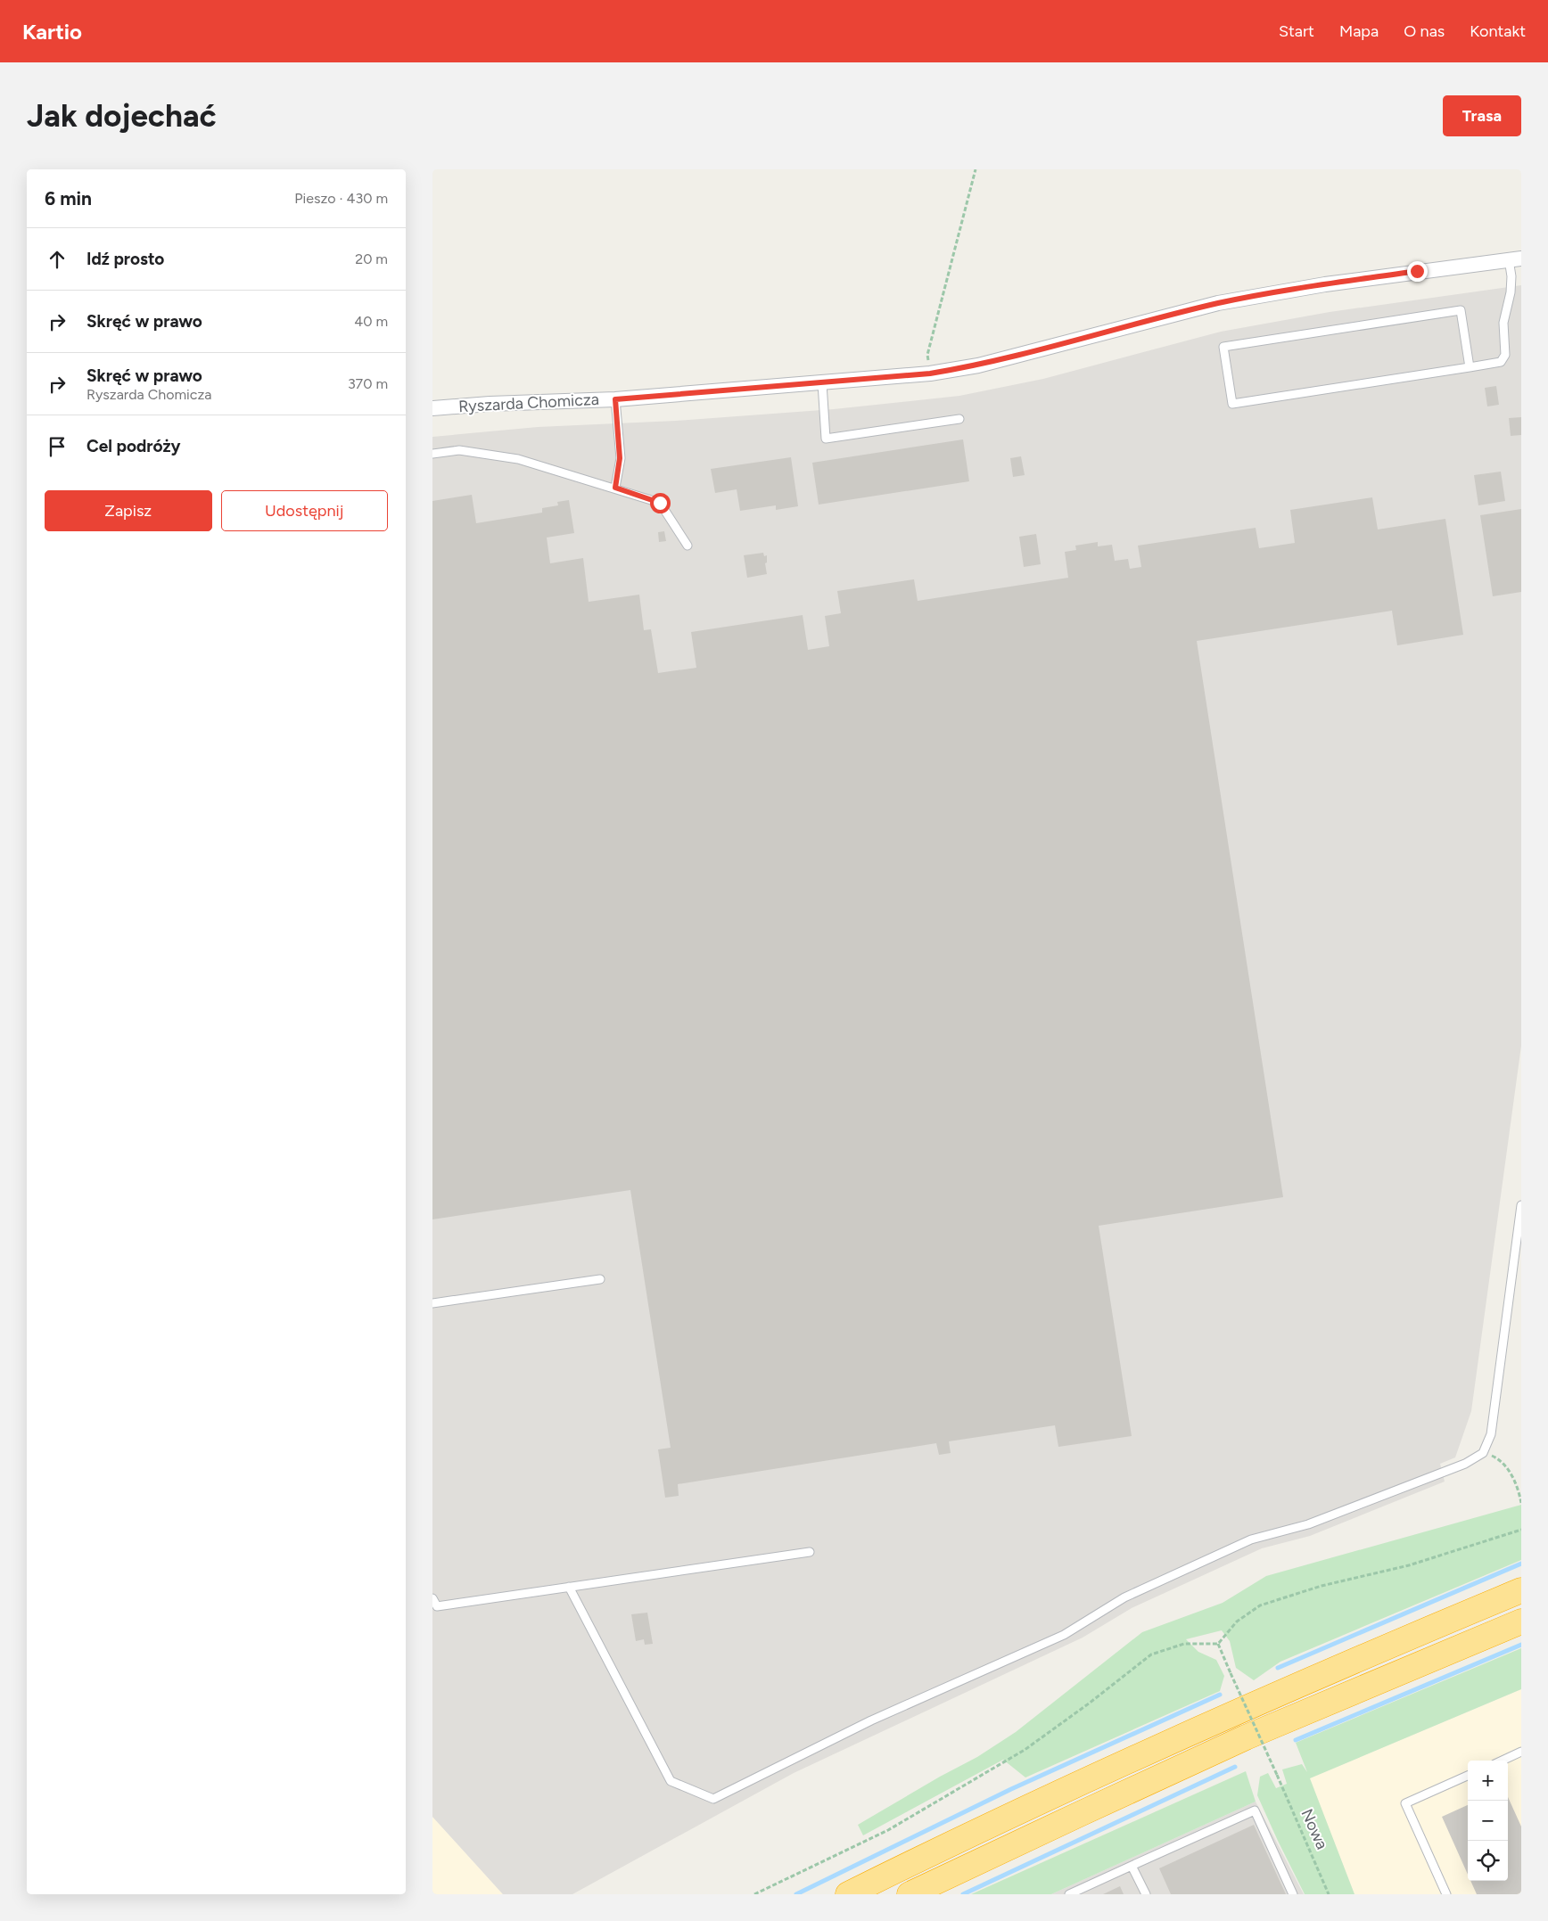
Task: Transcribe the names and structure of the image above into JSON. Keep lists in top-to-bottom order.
{
  "streets": {
    "street": ["Ryszarda Chomicza"],
    "path": ["Nowa"]
  },
  "page": {
    "header": "Kartio",
    "nav": [
      "Start",
      "Mapa",
      "O nas",
      "Kontakt"
    ],
    "buttons": [
      "Trasa",
      ["Zapisz", "Udostępnij"]
    ],
    "title": "Jak dojechać",
    "heading": ["6 min", "Pieszo · 430 m"],
    "list": [
      ["Idź prosto", "20 m"],
      ["Skręć w prawo", "40 m"],
      ["Skręć w prawo", "Ryszarda Chomicza", "370 m"],
      "Cel podróży"
    ],
    "map_buttons": ["+", "−"]
  }
}
